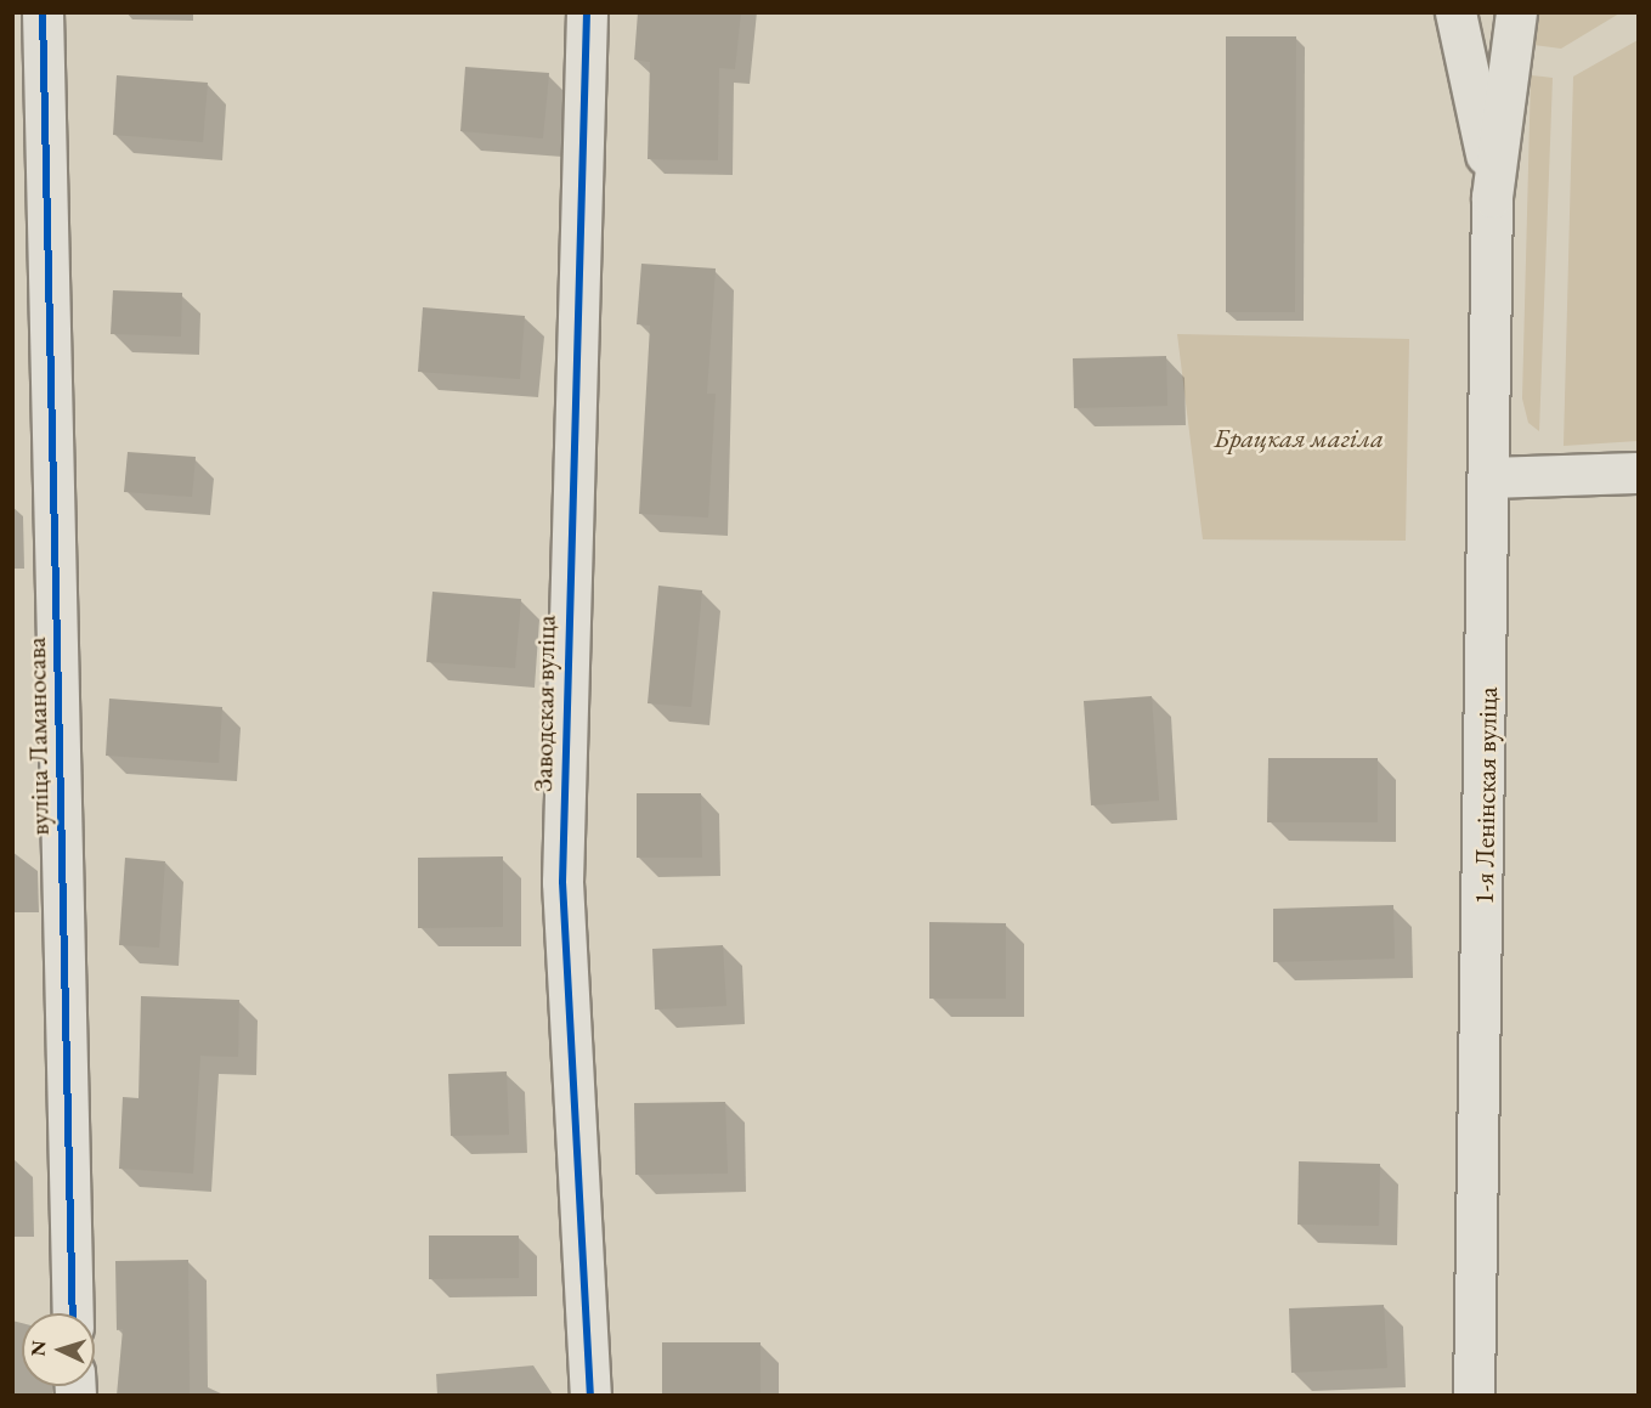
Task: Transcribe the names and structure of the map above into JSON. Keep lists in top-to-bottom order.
{
  "streets": {
    "street": ["Заводская вуліца", "вуліца Ламаносава", "1-я Ленінская вуліца"]
  },
  "parks": ["Брацкая магіла"],
  "north": "left"
}
